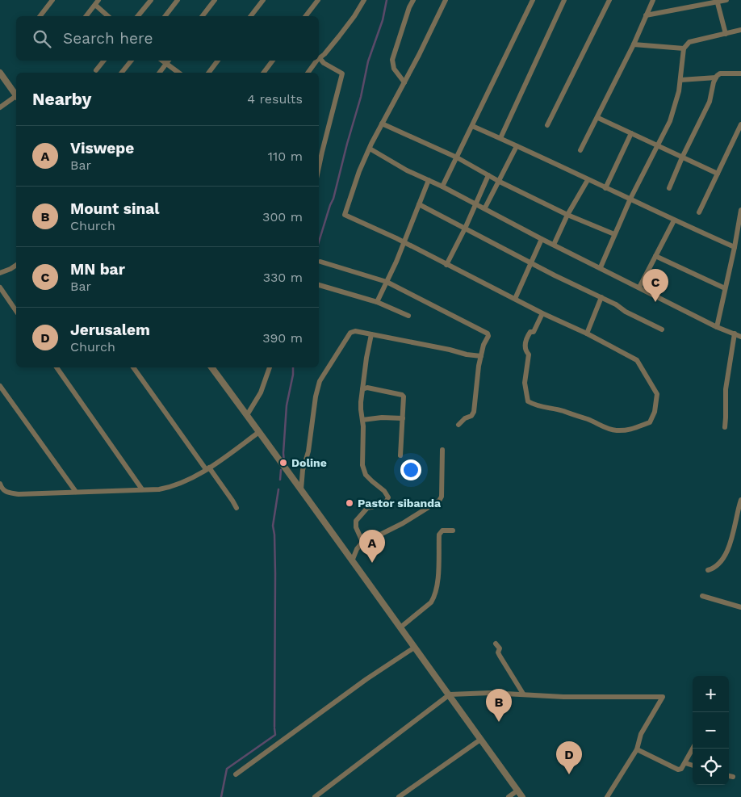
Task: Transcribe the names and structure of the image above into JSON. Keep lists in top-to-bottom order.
{
  "places": ["Doline", "Pastor sibanda"],
  "page": {
    "search": "Search here",
    "heading": ["Nearby", "4 results"],
    "list": [
      {
        "mark": "A",
        "name": "Viswepe",
        "note": "Bar",
        "value": "110 m"
      },
      {
        "mark": "B",
        "name": "Mount sinal",
        "note": "Church",
        "value": "300 m"
      },
      {
        "mark": "C",
        "name": "MN bar",
        "note": "Bar",
        "value": "330 m"
      },
      {
        "mark": "D",
        "name": "Jerusalem",
        "note": "Church",
        "value": "390 m"
      }
    ],
    "pins": [
      "C",
      "A",
      "B",
      "D"
    ],
    "map_buttons": ["+", "−"]
  }
}
